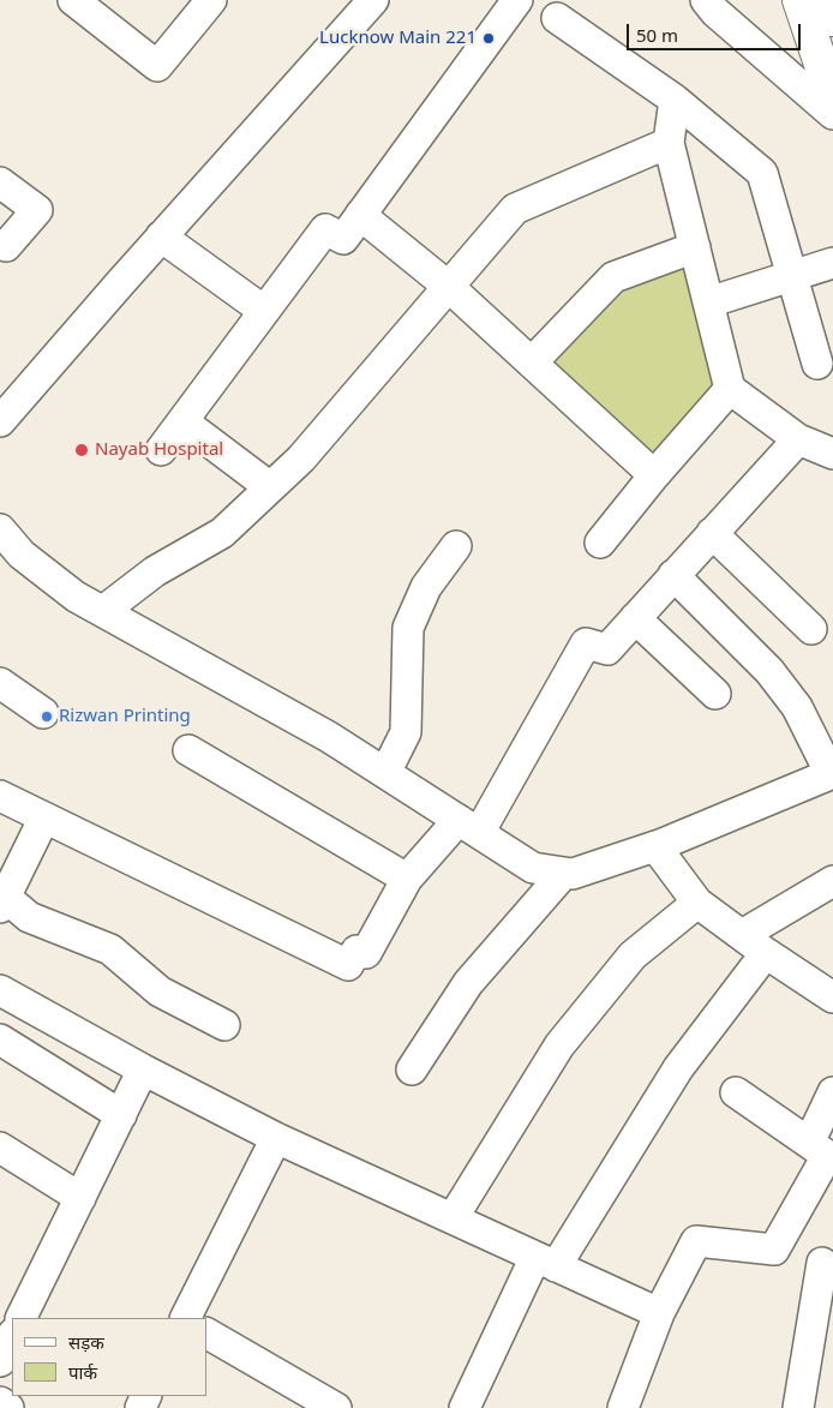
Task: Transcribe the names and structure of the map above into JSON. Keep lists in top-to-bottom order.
{
  "places": ["Lucknow Main 221", "Nayab Hospital", "Rizwan Printing"],
  "legend": ["सड़क", "पार्क"],
  "scale_bar": "50 m"
}
